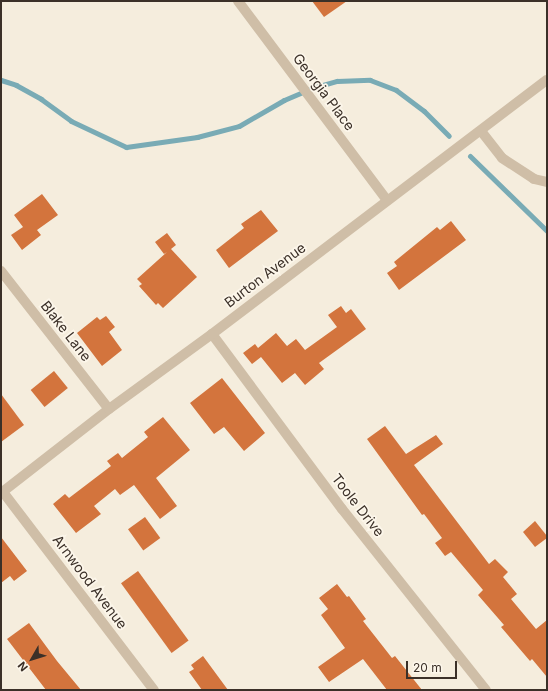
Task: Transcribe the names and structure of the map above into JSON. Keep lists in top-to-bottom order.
{
  "streets": {
    "street": [
      "Georgia Place",
      "Burton Avenue",
      "Blake Lane",
      "Toole Drive",
      "Arnwood Avenue"
    ]
  },
  "crossings": [
    ["Georgia Place", "Burton Avenue"],
    ["Burton Avenue", "Blake Lane"],
    ["Burton Avenue", "Toole Drive"],
    ["Burton Avenue", "Arnwood Avenue"]
  ],
  "scale_bar": "20 m",
  "north": "bottom left"
}
